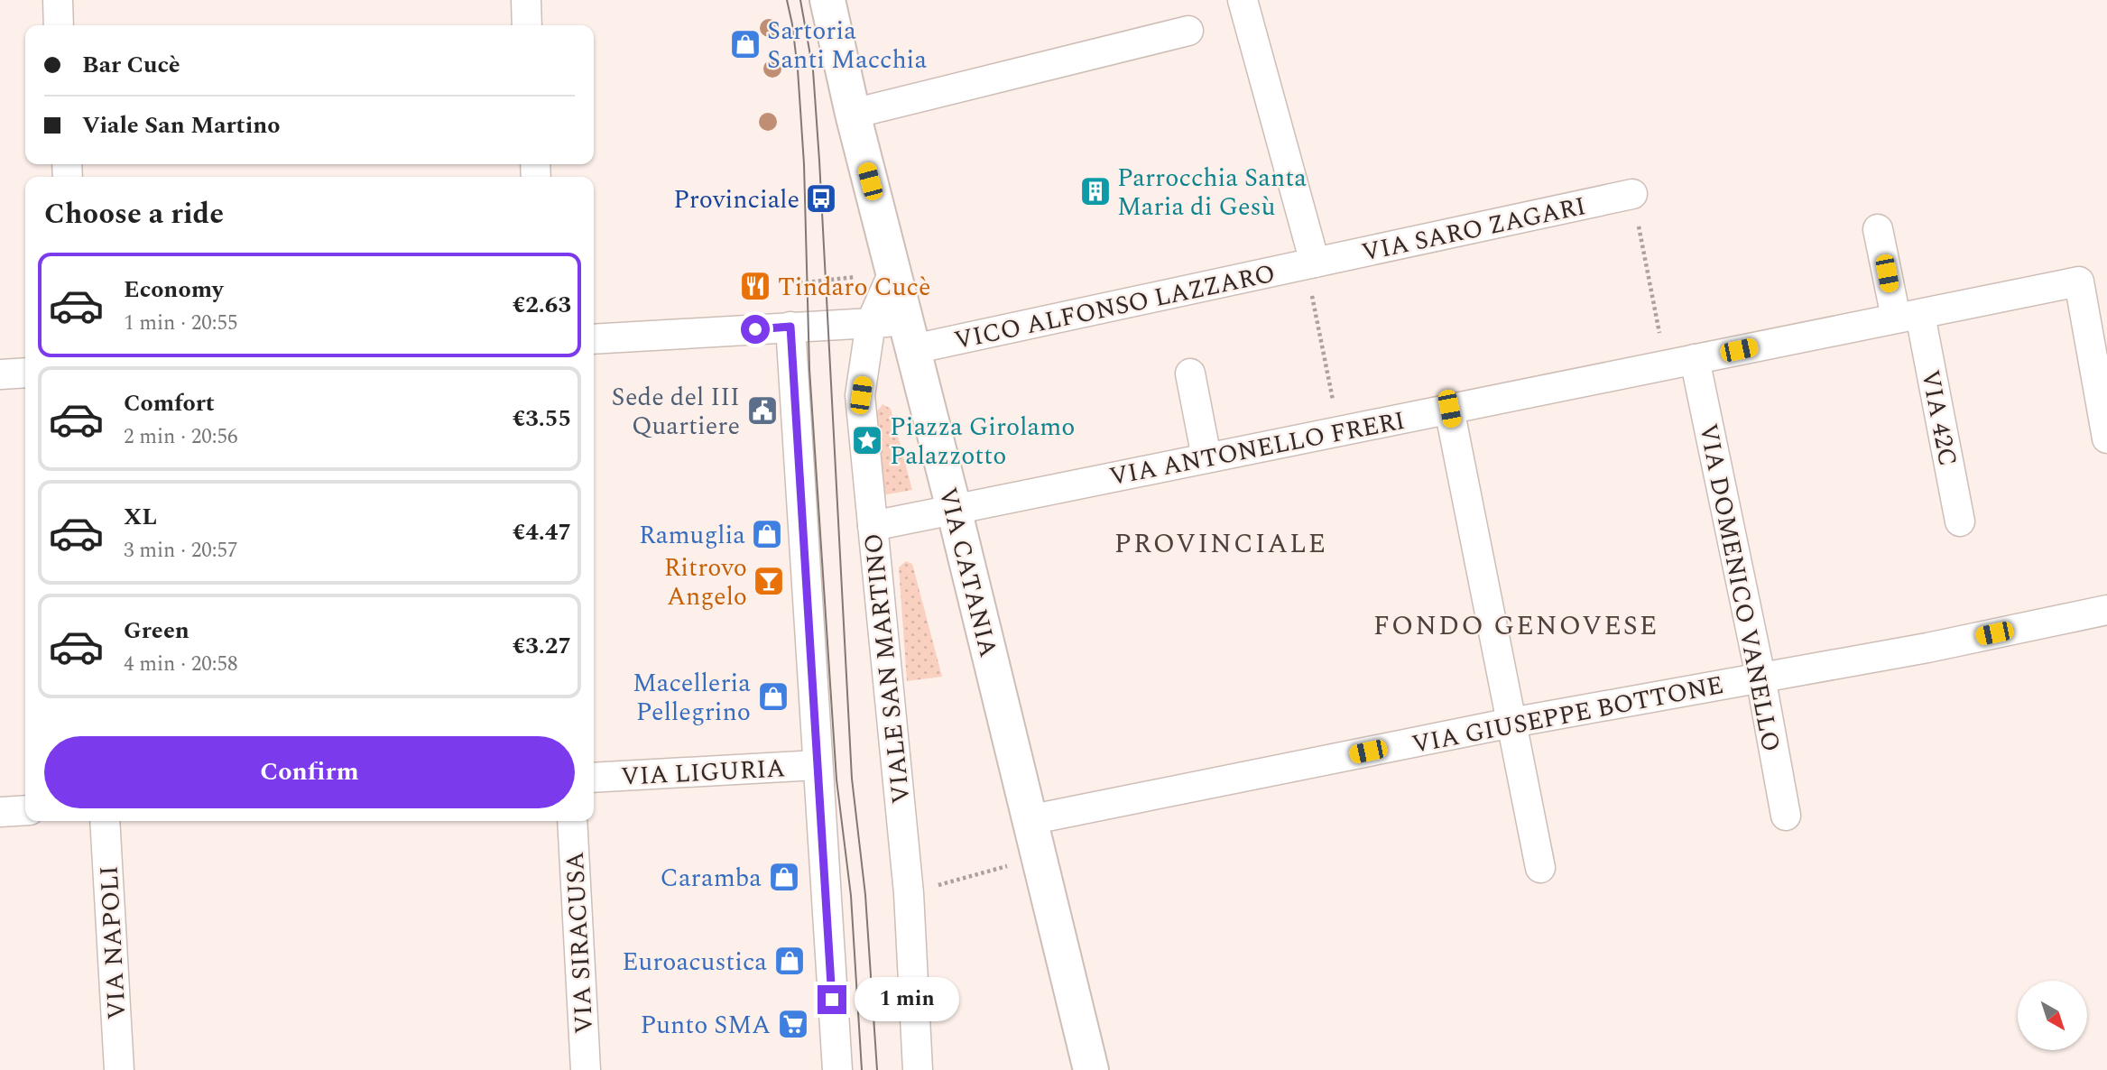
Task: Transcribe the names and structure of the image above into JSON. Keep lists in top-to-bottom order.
{
  "streets": {
    "main road": ["VIA CATANIA"],
    "street": [
      "VIA SARO ZAGARI",
      "VICO ALFONSO LAZZARO",
      "VIA 42C",
      "VIA ANTONELLO FRERI",
      "VIA DOMENICO VANELLO",
      "VIALE SAN MARTINO",
      "VIA GIUSEPPE BOTTONE",
      "VIA LIGURIA",
      "VIA NAPOLI",
      "VIA SIRACUSA"
    ]
  },
  "crossings": [
    ["VIA SARO ZAGARI", "VICO ALFONSO LAZZARO"],
    ["VICO ALFONSO LAZZARO", "VIA CATANIA"],
    ["VICO ALFONSO LAZZARO", "VIALE SAN MARTINO"],
    ["VIA 42C", "VIA ANTONELLO FRERI"],
    ["VIA ANTONELLO FRERI", "VIA CATANIA"],
    ["VIA ANTONELLO FRERI", "VIA DOMENICO VANELLO"],
    ["VIA ANTONELLO FRERI", "VIALE SAN MARTINO"],
    ["VIA CATANIA", "VIALE SAN MARTINO"],
    ["VIA CATANIA", "VIA GIUSEPPE BOTTONE"],
    ["VIA DOMENICO VANELLO", "VIA GIUSEPPE BOTTONE"]
  ],
  "districts": ["PROVINCIALE", "FONDO GENOVESE"],
  "places": {
    "shop": [
      "Sartoria Santi Macchia",
      "Ramuglia",
      "Macelleria Pellegrino",
      "Caramba",
      "Euroacustica"
    ],
    "building": ["Parrocchia Santa Maria di Gesù"],
    "bus stop": ["Provinciale"],
    "restaurant": ["Tindaro Cucè"],
    "public building": ["Sede del III Quartiere"],
    "place": ["Piazza Girolamo Palazzotto"],
    "bar": ["Ritrovo Angelo"],
    "supermarket": ["Punto SMA"]
  },
  "north": "bottom right",
  "page": {
    "banner": ["Bar Cucè", "Viale San Martino"],
    "heading": "Choose a ride",
    "list": [
      {
        "name": "Economy",
        "note": "1 min · 20:55",
        "value": "€2.63"
      },
      {
        "name": "Comfort",
        "note": "2 min · 20:56",
        "value": "€3.55"
      },
      {
        "name": "XL",
        "note": "3 min · 20:57",
        "value": "€4.47"
      },
      {
        "name": "Green",
        "note": "4 min · 20:58",
        "value": "€3.27"
      }
    ],
    "buttons": "Confirm",
    "bubble": "1 min"
  }
}
